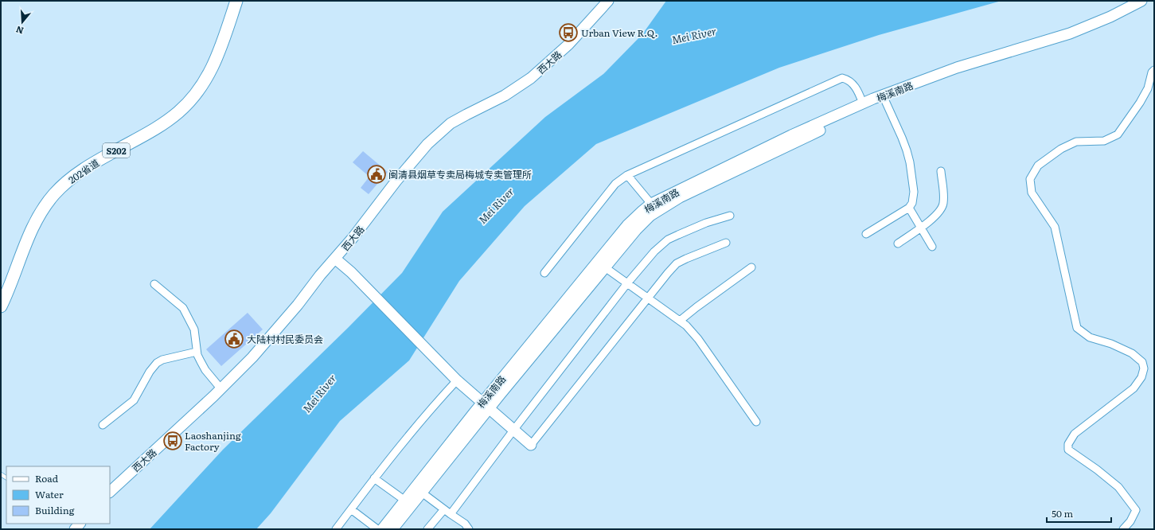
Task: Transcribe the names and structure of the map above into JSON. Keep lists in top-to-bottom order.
{
  "streets": {
    "main road": [
      "西大路",
      "梅溪南路",
      "S202",
      "202省道"
    ]
  },
  "water": ["Mei River"],
  "places": {
    "bus stop": ["Urban View R.Q.", "Laoshanjing Factory"],
    "public building": ["闽清县烟草专卖局梅城专卖管理所", "大陆村村民委员会"]
  },
  "legend": ["Road", "Water", "Building"],
  "scale_bar": "50 m",
  "north": "bottom"
}
